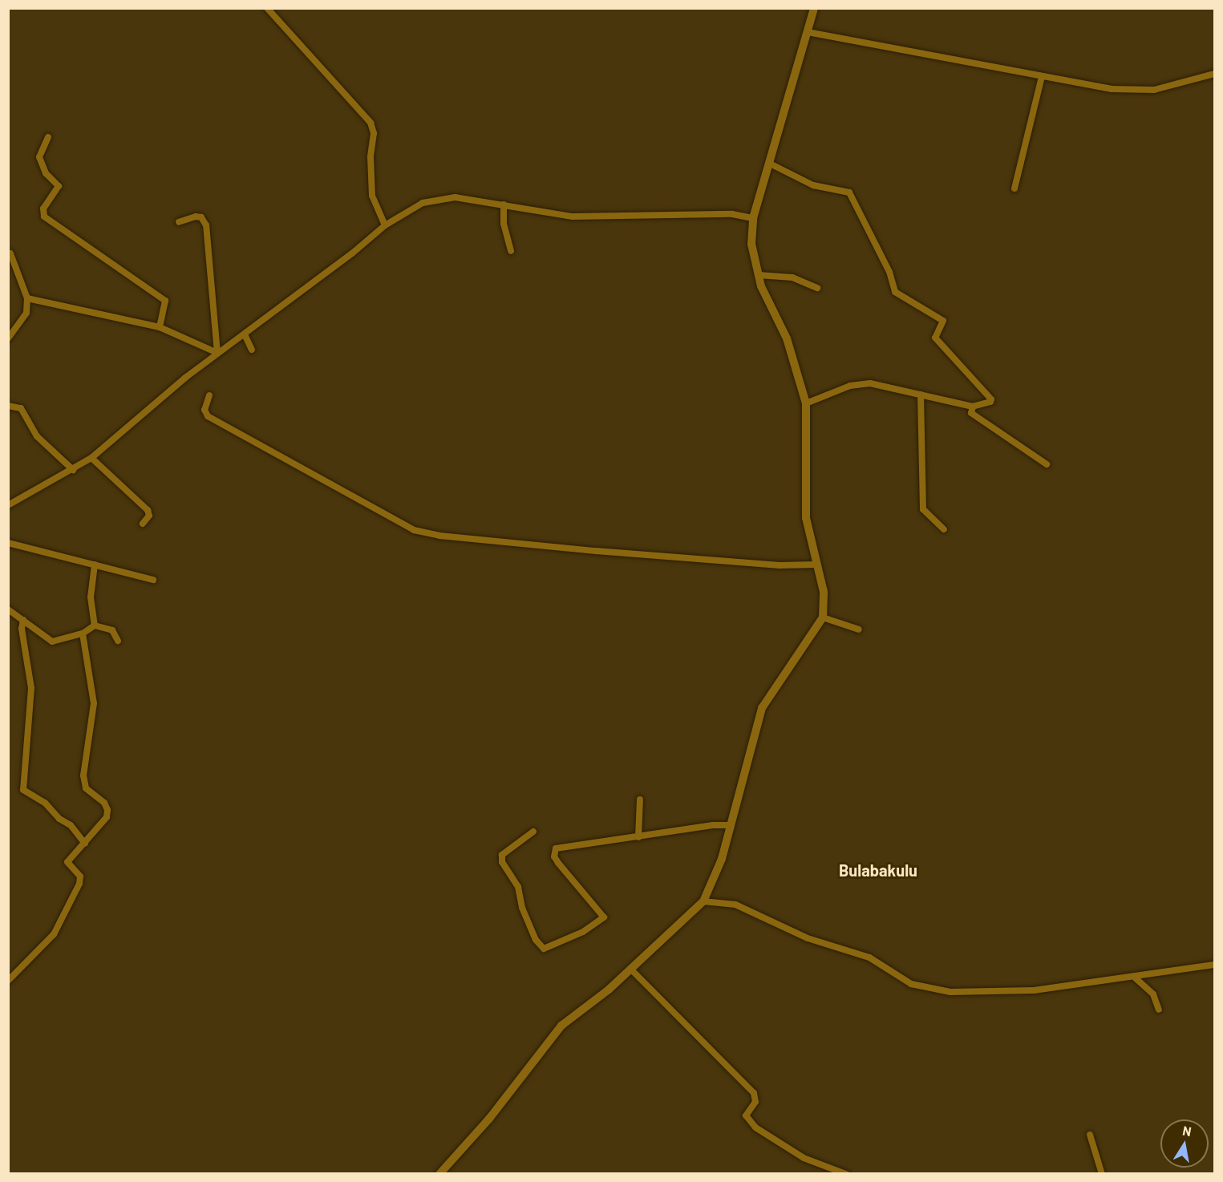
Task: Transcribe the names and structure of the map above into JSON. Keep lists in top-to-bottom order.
{
  "districts": ["Bulabakulu"],
  "north": "top"
}
